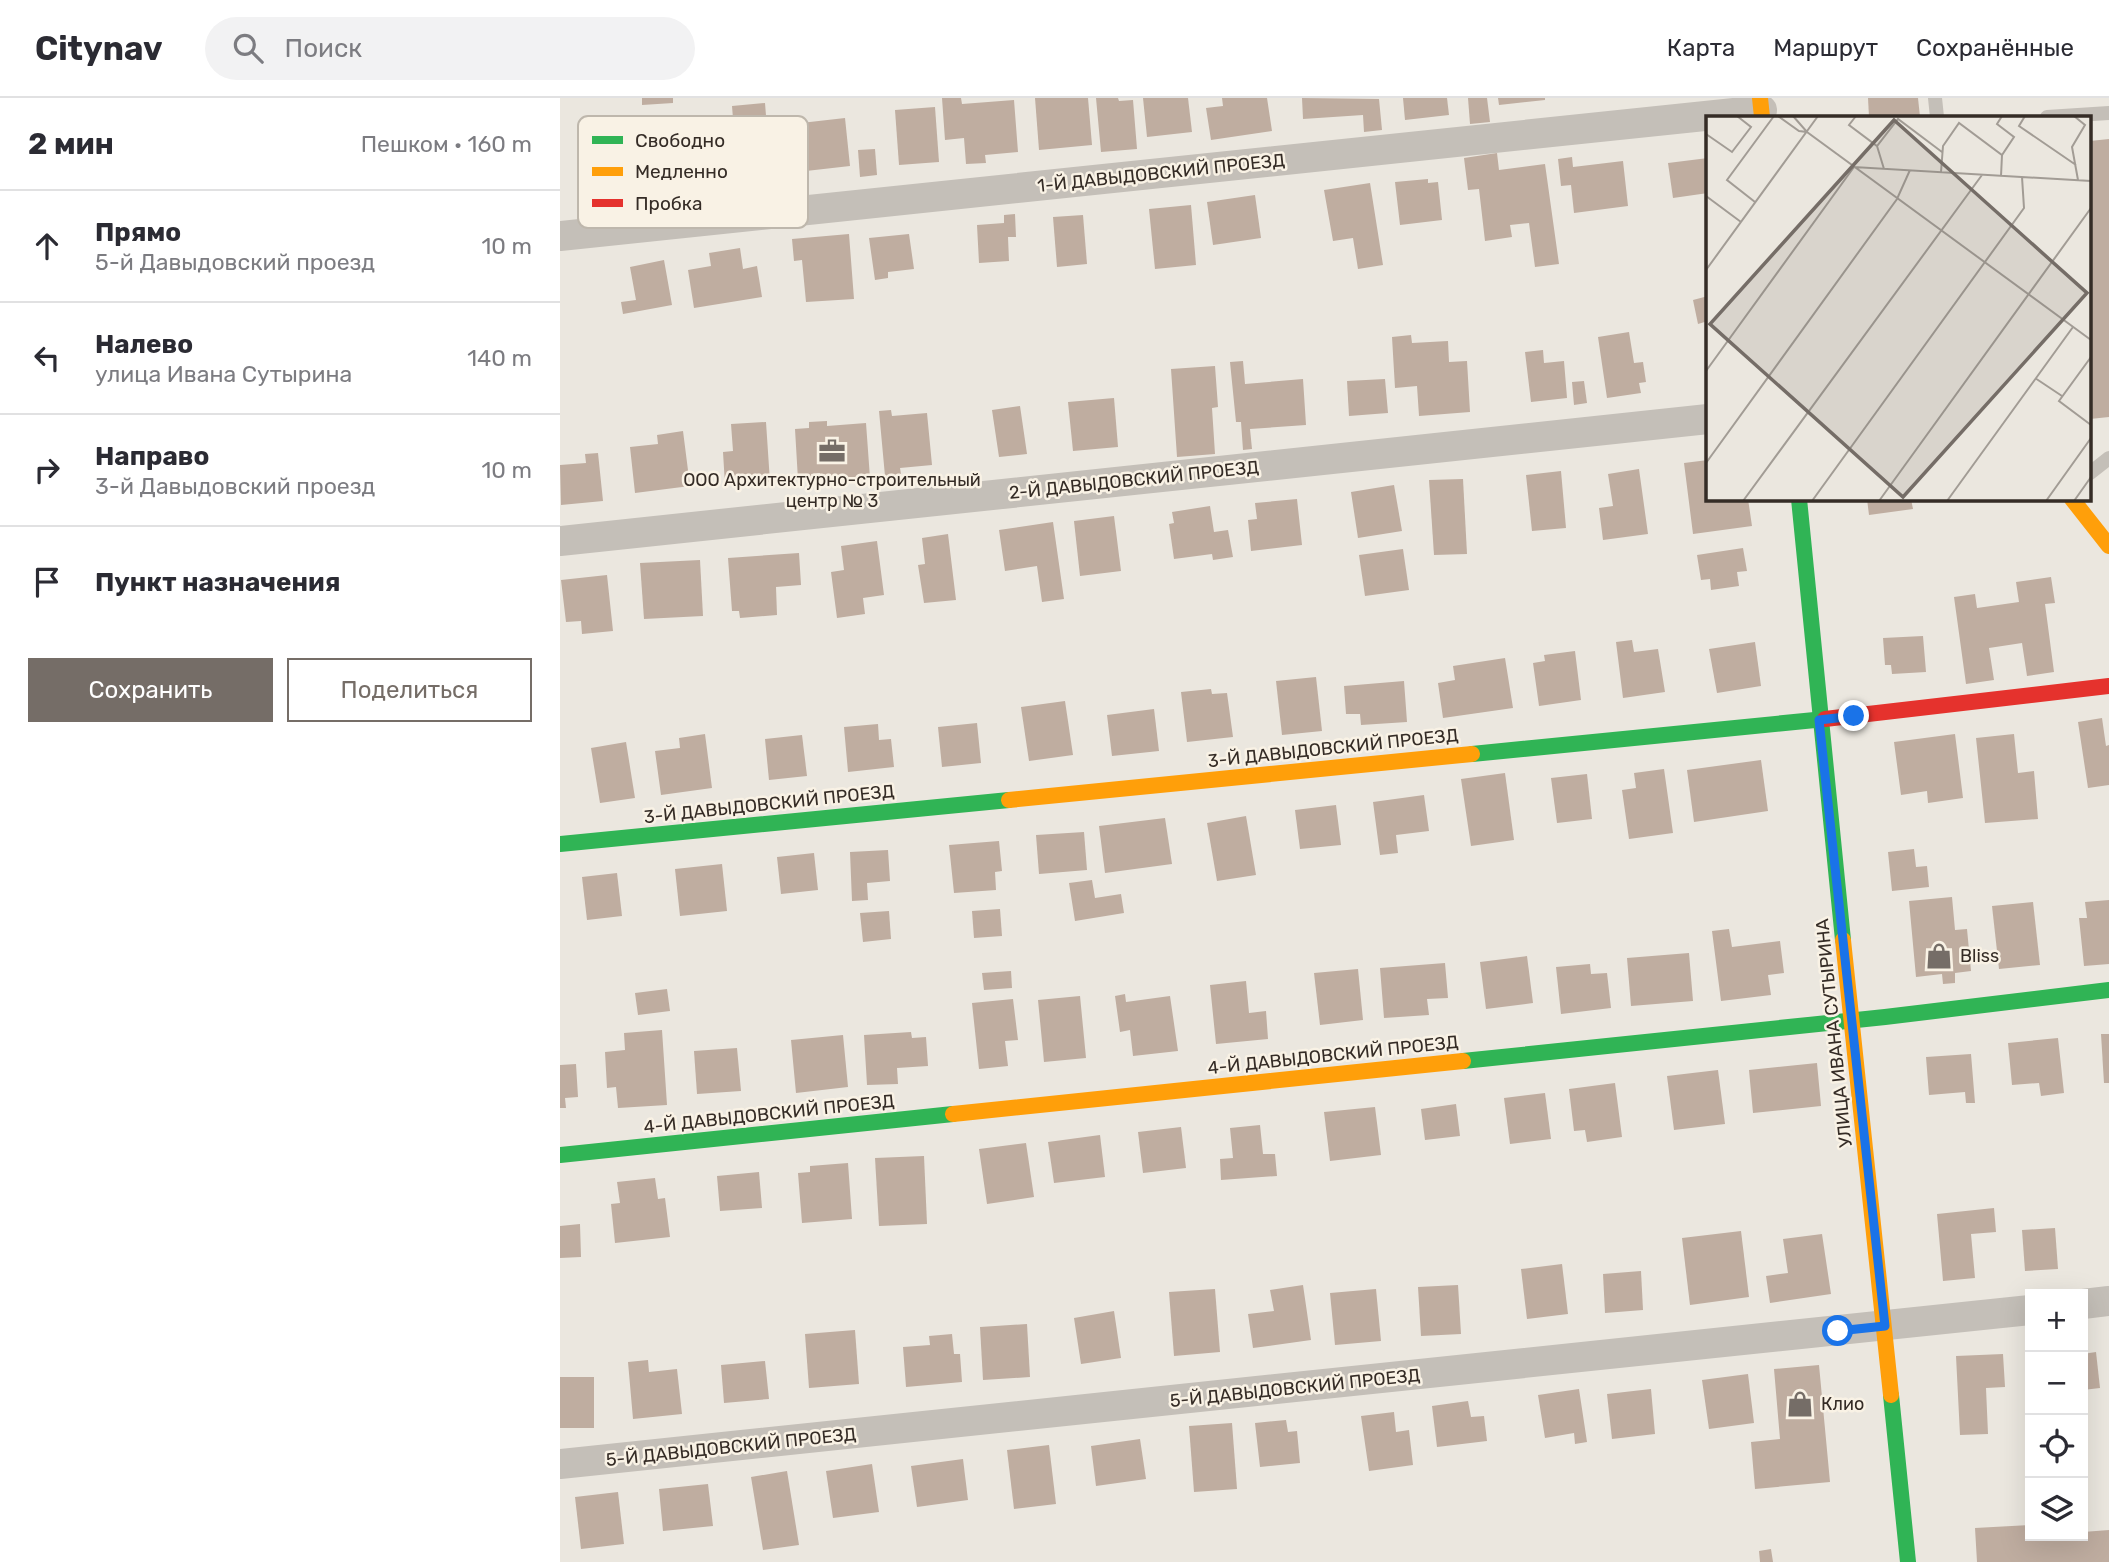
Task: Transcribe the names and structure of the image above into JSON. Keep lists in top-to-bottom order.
{
  "streets": {
    "street": [
      "1-Й ДАВЫДОВСКИЙ ПРОЕЗД",
      "2-Й ДАВЫДОВСКИЙ ПРОЕЗД",
      "3-Й ДАВЫДОВСКИЙ ПРОЕЗД",
      "УЛИЦА ИВАНА СУТЫРИНА",
      "4-Й ДАВЫДОВСКИЙ ПРОЕЗД",
      "5-Й ДАВЫДОВСКИЙ ПРОЕЗД"
    ]
  },
  "crossings": [
    ["3-Й ДАВЫДОВСКИЙ ПРОЕЗД", "УЛИЦА ИВАНА СУТЫРИНА"],
    ["УЛИЦА ИВАНА СУТЫРИНА", "4-Й ДАВЫДОВСКИЙ ПРОЕЗД"],
    ["УЛИЦА ИВАНА СУТЫРИНА", "5-Й ДАВЫДОВСКИЙ ПРОЕЗД"]
  ],
  "places": {
    "office": ["ООО Архитектурно-строительный центр № 3"],
    "shop": ["Bliss", "Клио"]
  },
  "legend": ["Свободно", "Медленно", "Пробка"],
  "page": {
    "header": "Citynav",
    "search": "Поиск",
    "nav": ["Карта", "Маршрут", "Сохранённые"],
    "heading": ["2 мин", "Пешком · 160 m"],
    "list": [
      ["Прямо", "5-й Давыдовский проезд", "10 m"],
      ["Налево", "улица Ивана Сутырина", "140 m"],
      ["Направо", "3-й Давыдовский проезд", "10 m"],
      "Пункт назначения"
    ],
    "buttons": ["Сохранить", "Поделиться"],
    "map_buttons": ["+", "−"]
  }
}
